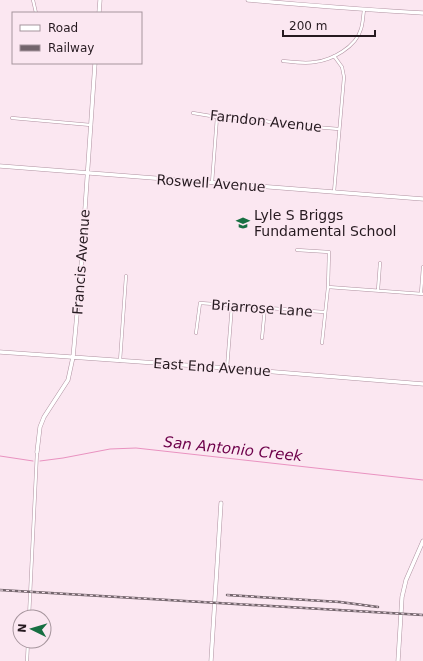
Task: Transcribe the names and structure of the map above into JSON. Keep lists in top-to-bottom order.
{
  "streets": {
    "street": [
      "Farndon Avenue",
      "Roswell Avenue",
      "Francis Avenue",
      "Briarrose Lane",
      "East End Avenue"
    ]
  },
  "crossings": [
    ["Roswell Avenue", "Francis Avenue"],
    ["Francis Avenue", "East End Avenue"]
  ],
  "water": ["San Antonio Creek"],
  "places": {
    "school or university": ["Lyle S Briggs Fundamental School"]
  },
  "legend": ["Road", "Railway"],
  "scale_bar": "200 m",
  "north": "left"
}
